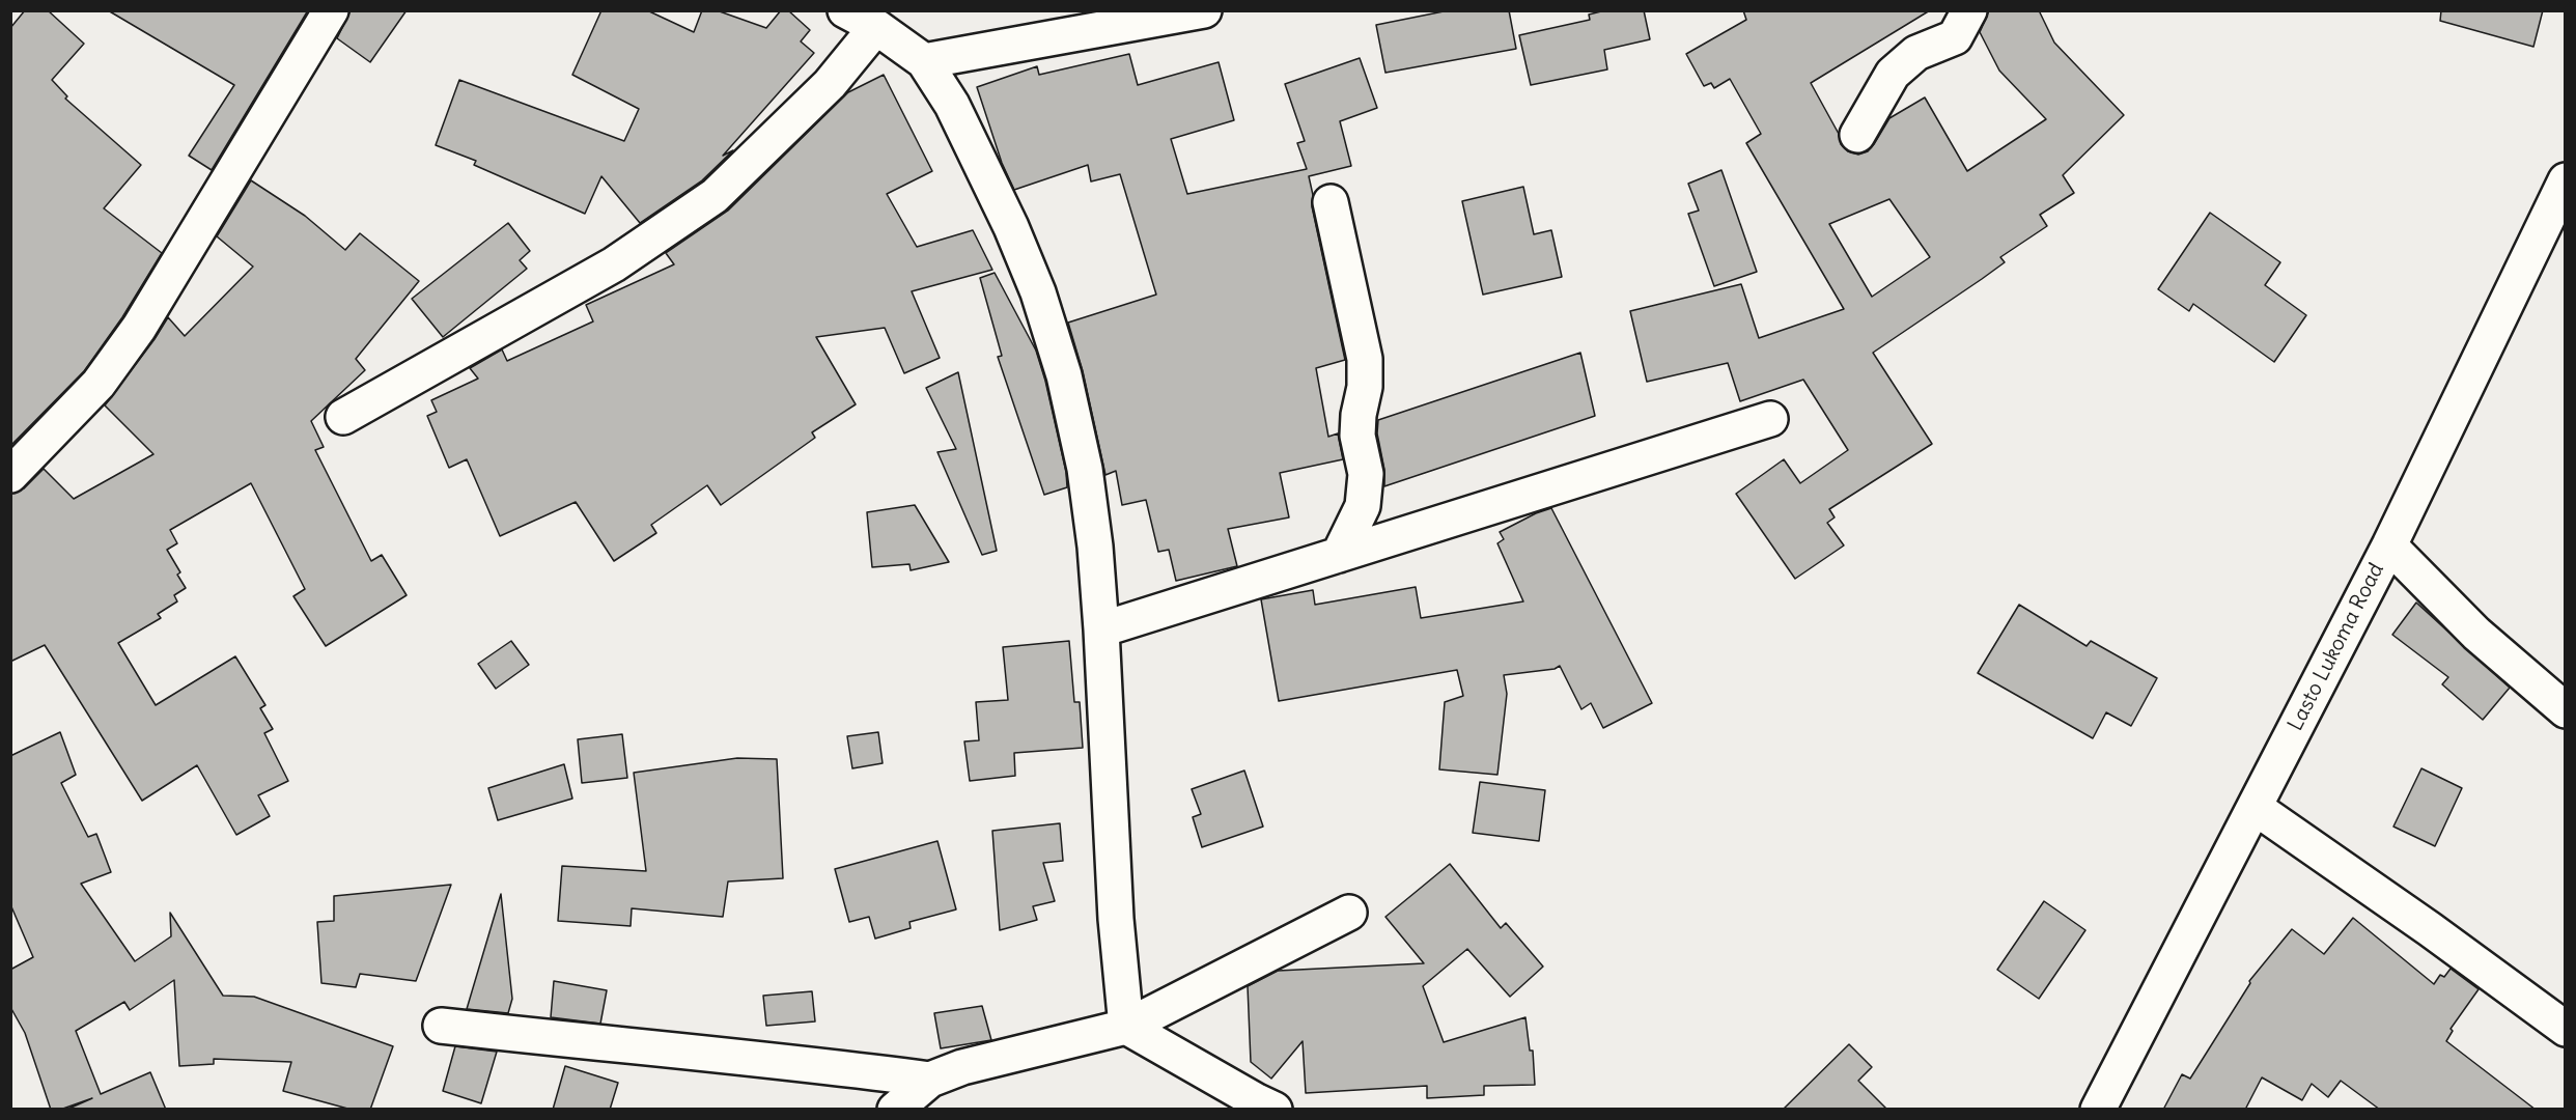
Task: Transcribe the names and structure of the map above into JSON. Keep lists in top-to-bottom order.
{
  "streets": {
    "street": ["Lasto Lukoma Road"]
  }
}
